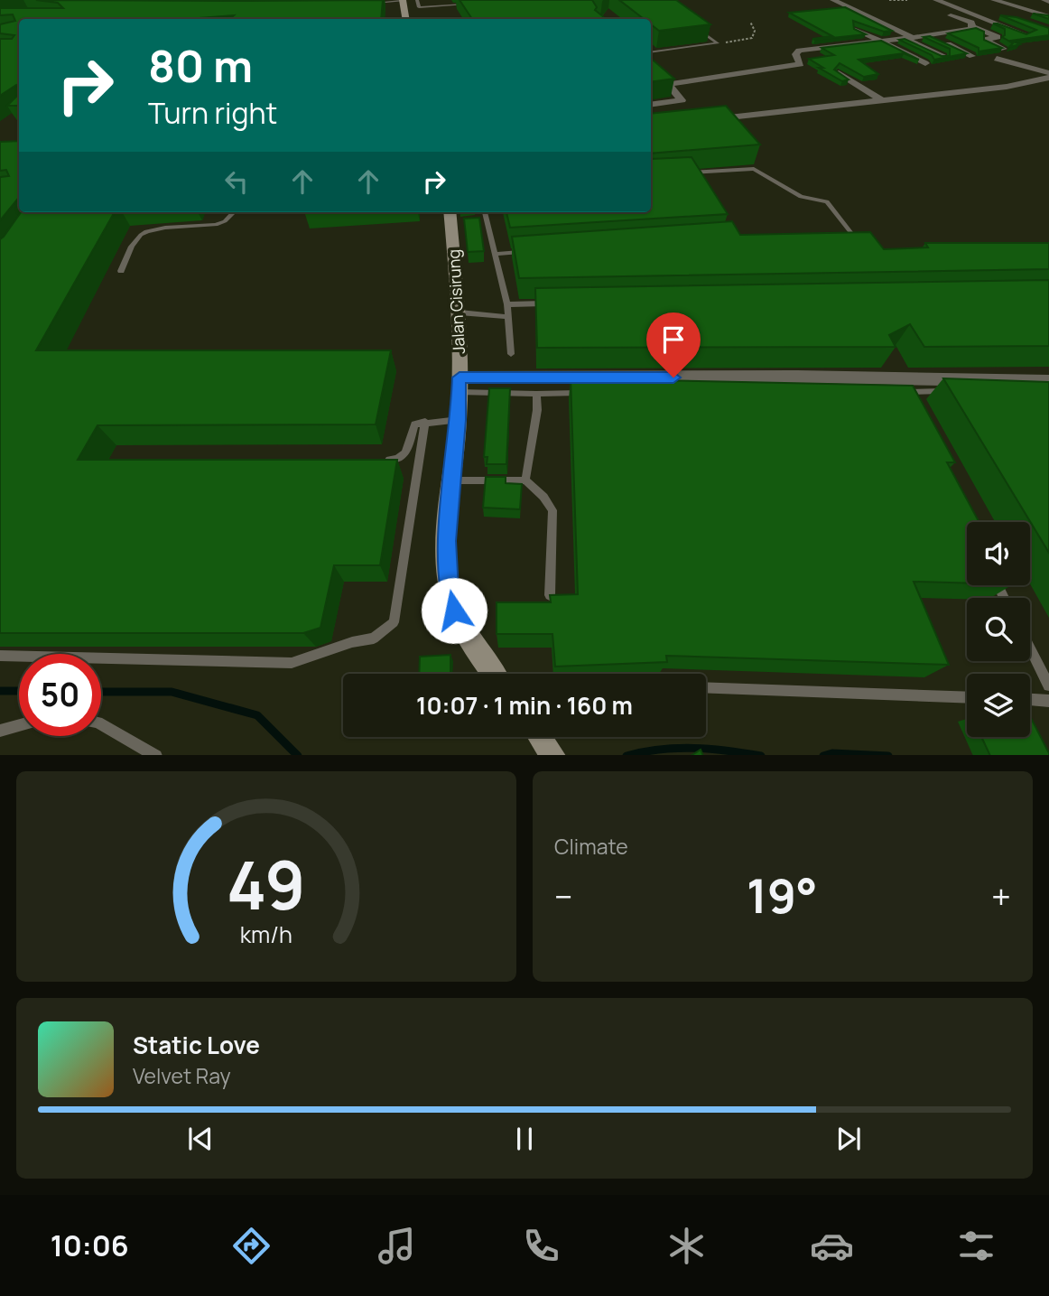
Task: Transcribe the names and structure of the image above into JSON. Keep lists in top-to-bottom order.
{
  "streets": {
    "main road": ["Jalan Cisirung"]
  },
  "page": {
    "turn": ["80 m", "Turn right"],
    "limit": "50",
    "trip": "10:07 · 1 min · 160 m",
    "tile": "Climate",
    "heat": ["−", "19°", "+"],
    "song": ["Static Love", "Velvet Ray"],
    "tabs": "10:06",
    "gauge": ["49", "km/h"]
  }
}
